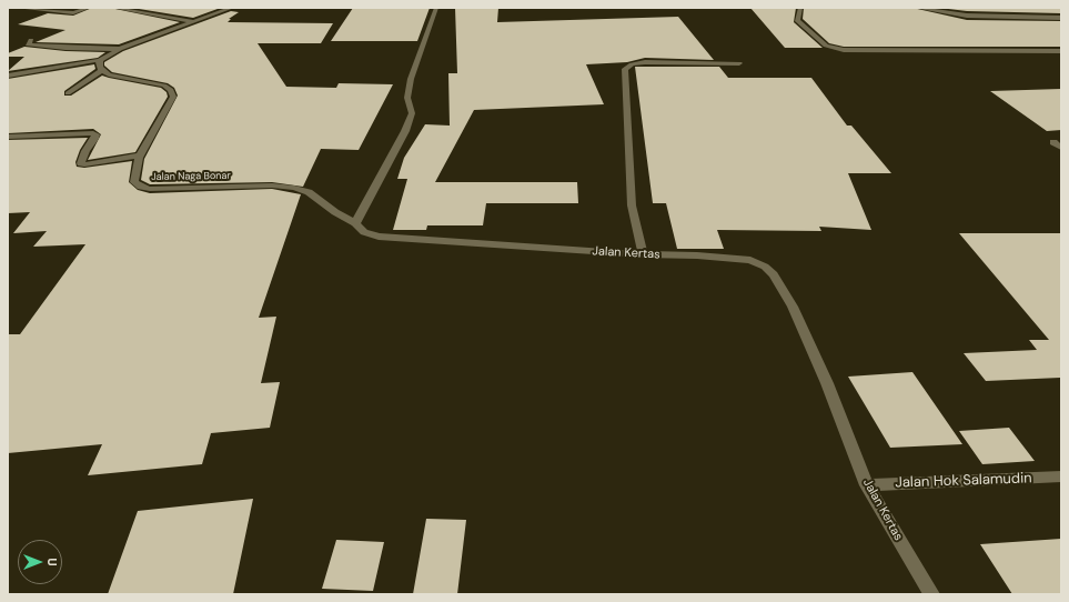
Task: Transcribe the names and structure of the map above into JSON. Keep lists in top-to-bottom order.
{
  "streets": {
    "street": ["Jalan Naga Bonar", "Jalan Kertas", "Jalan Hok Salamudin"]
  },
  "crossings": [
    ["Jalan Naga Bonar", "Jalan Kertas"],
    ["Jalan Kertas", "Jalan Hok Salamudin"]
  ],
  "north": "right"
}
